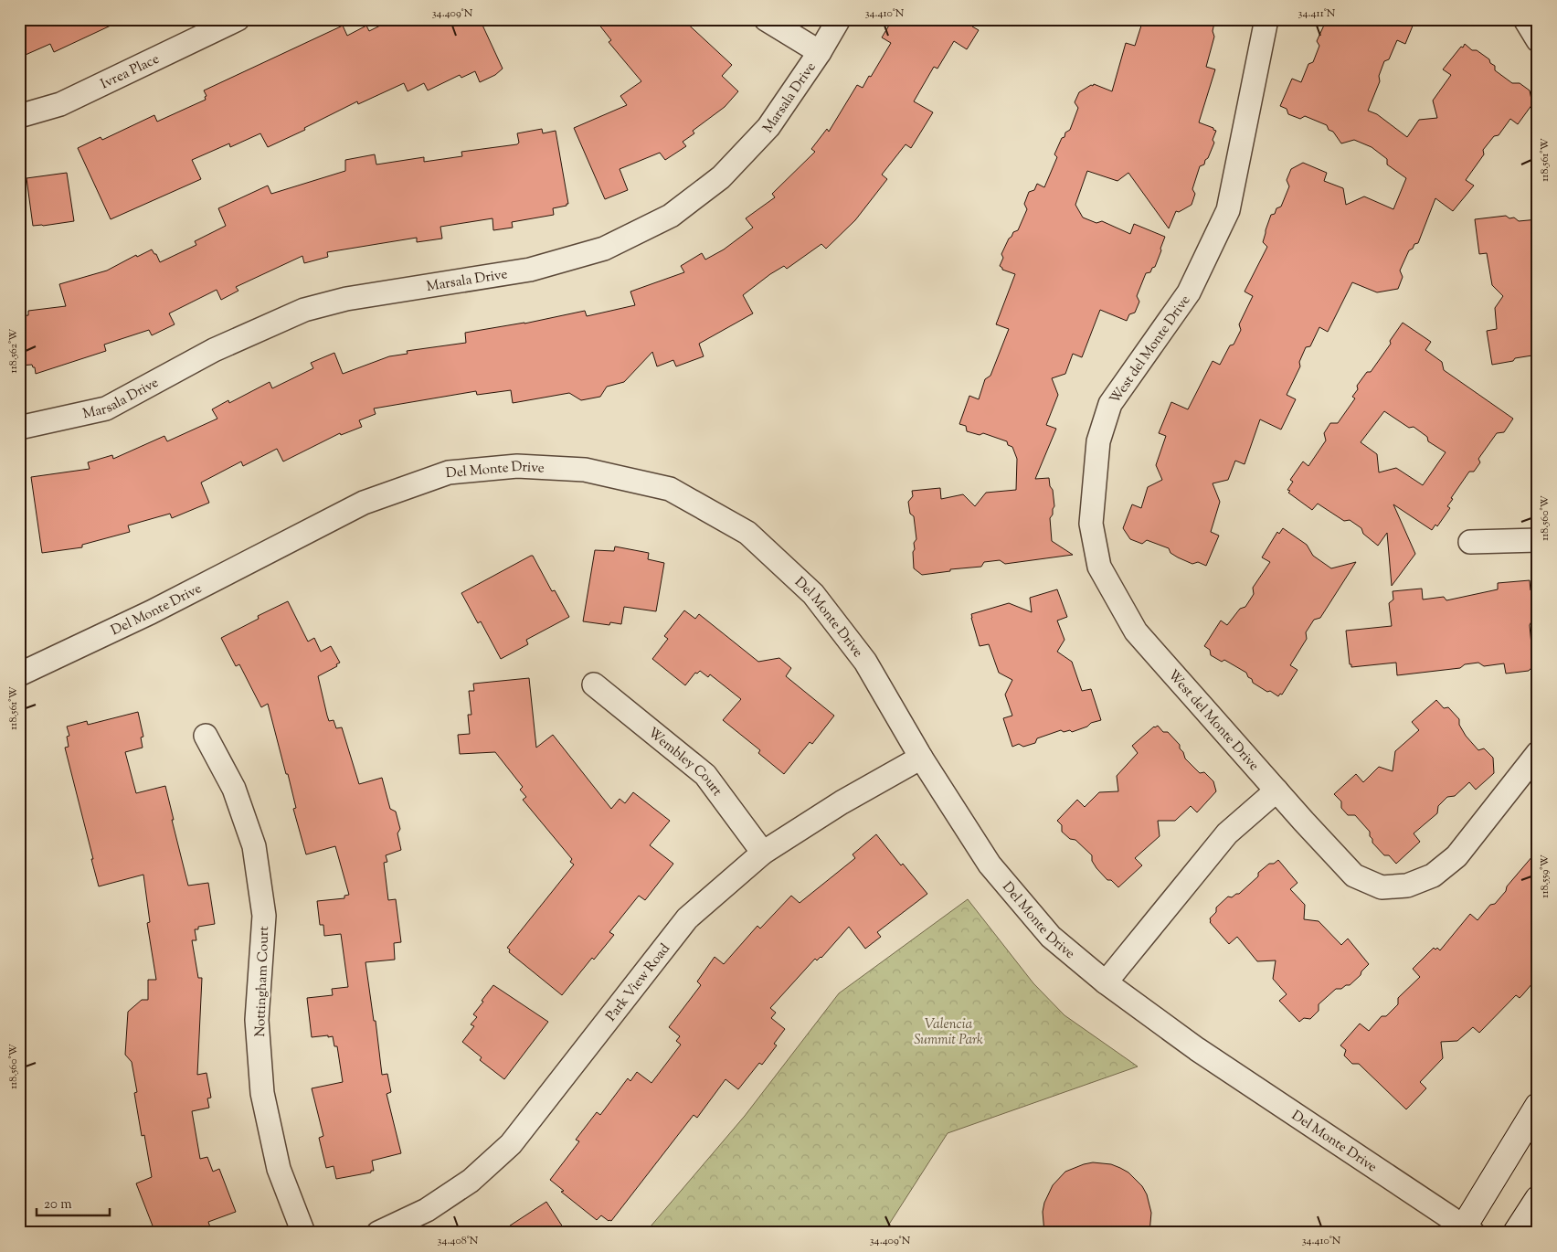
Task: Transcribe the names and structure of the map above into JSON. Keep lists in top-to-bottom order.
{
  "streets": {
    "street": [
      "Ivrea Place",
      "Marsala Drive",
      "West del Monte Drive",
      "Del Monte Drive",
      "Wembley Court",
      "Nottingham Court",
      "Park View Road"
    ]
  },
  "crossings": [
    ["Del Monte Drive", "Park View Road"],
    ["Wembley Court", "Park View Road"]
  ],
  "parks": ["Valencia Summit Park"],
  "scale_bar": "20 m",
  "coordinates": [
    "34.409°N",
    "34.410°N",
    "34.411°N",
    "118.561°W",
    "118.562°W",
    "118.560°W",
    "118.559°W",
    "34.408°N"
  ]
}
